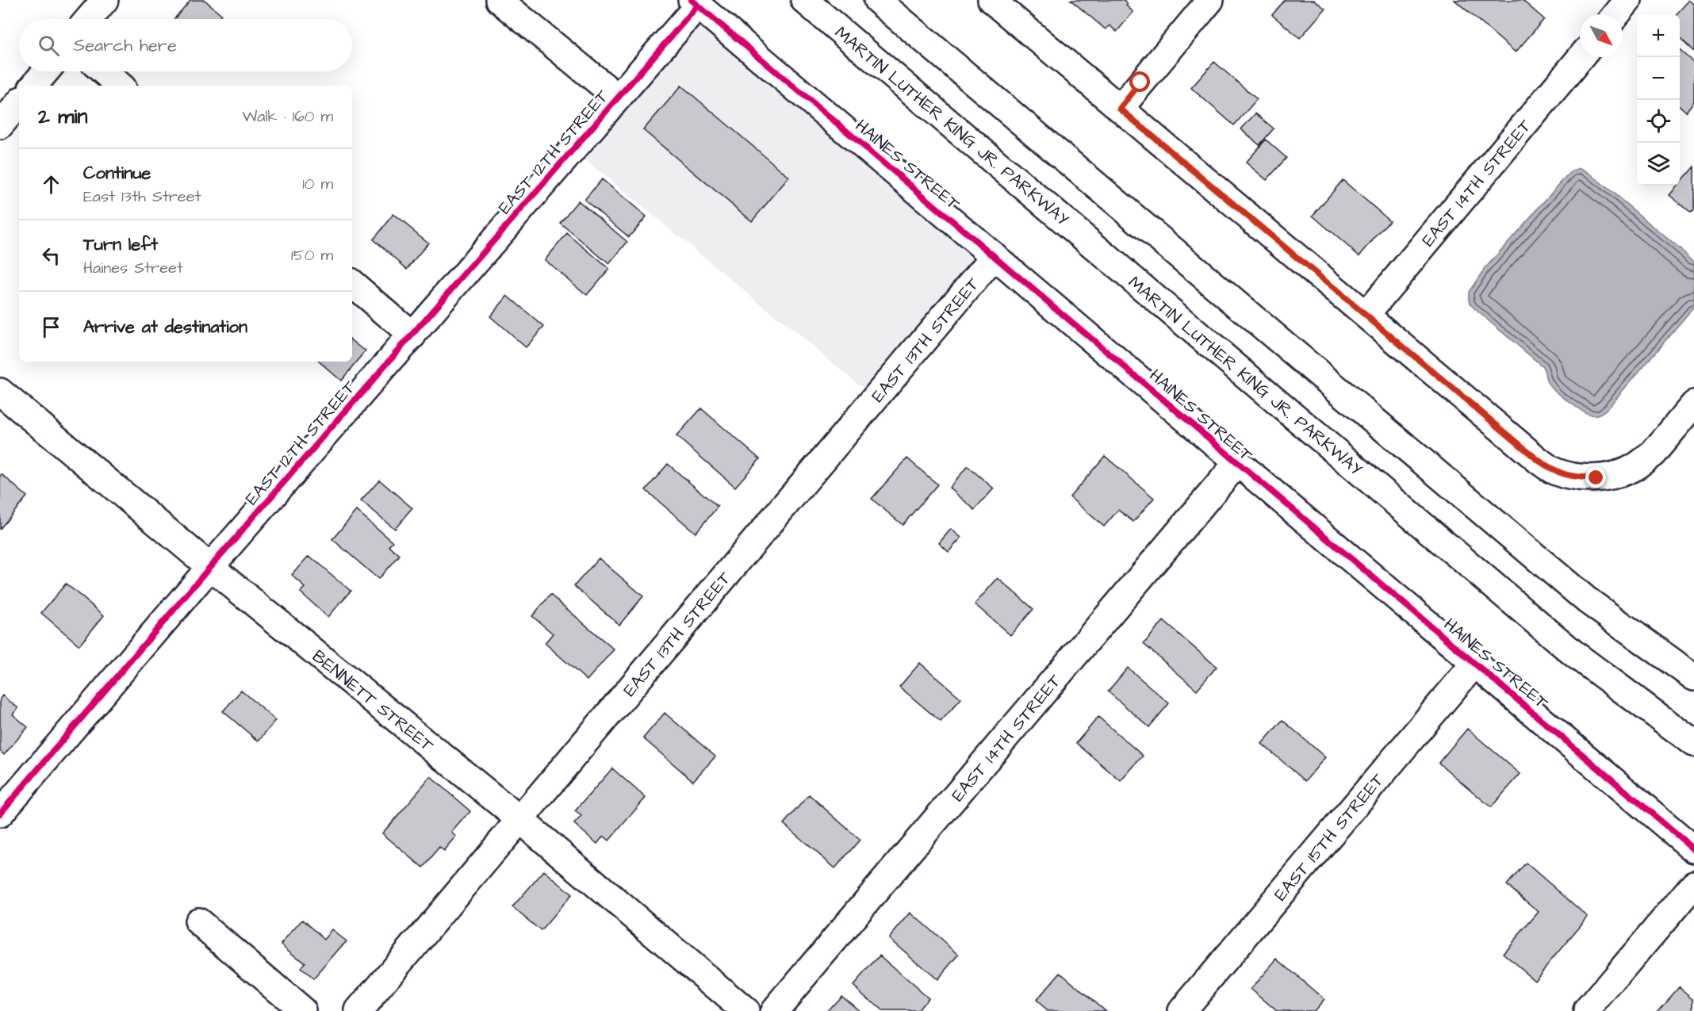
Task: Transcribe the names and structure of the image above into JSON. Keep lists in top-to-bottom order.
{
  "streets": {
    "main road": [
      "MARTIN LUTHER KING JR. PARKWAY",
      "EAST 12TH STREET",
      "HAINES STREET",
      "EAST 14TH STREET",
      "EAST 13TH STREET",
      "BENNETT STREET",
      "EAST 15TH STREET"
    ]
  },
  "crossings": [
    ["EAST 12TH STREET", "HAINES STREET"],
    ["EAST 12TH STREET", "BENNETT STREET"],
    ["HAINES STREET", "EAST 14TH STREET"],
    ["HAINES STREET", "EAST 13TH STREET"],
    ["HAINES STREET", "EAST 15TH STREET"],
    ["EAST 13TH STREET", "BENNETT STREET"]
  ],
  "north": "bottom right",
  "page": {
    "map_buttons": ["+", "−"],
    "search": "Search here",
    "heading": ["2 min", "Walk · 160 m"],
    "list": [
      ["Continue", "East 13th Street", "10 m"],
      ["Turn left", "Haines Street", "150 m"],
      "Arrive at destination"
    ]
  }
}
